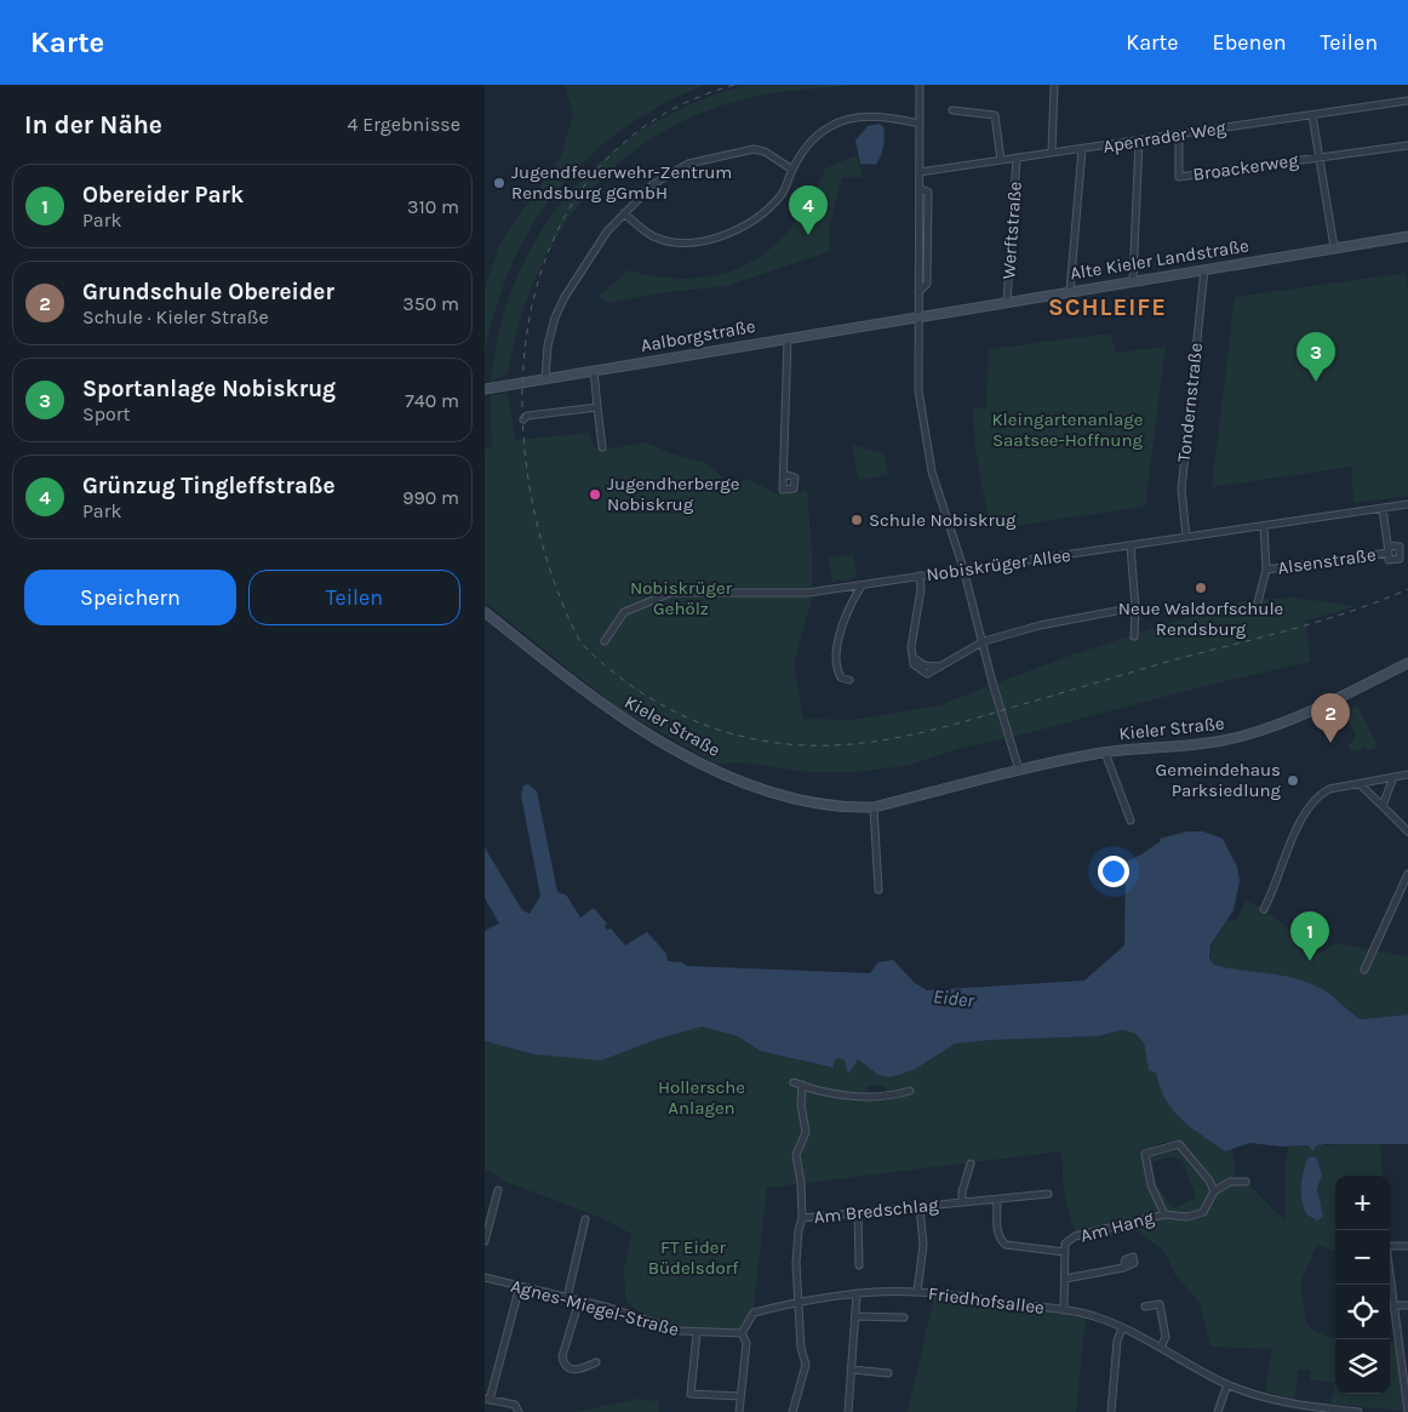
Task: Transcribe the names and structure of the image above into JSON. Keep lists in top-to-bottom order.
{
  "streets": {
    "main road": ["Alte Kieler Landstraße", "Aalborgstraße", "Kieler Straße"],
    "street": [
      "Apenrader Weg",
      "Broackerweg",
      "Werftstraße",
      "Tondernstraße",
      "Alsenstraße",
      "Nobiskrüger Allee",
      "Am Bredschlag",
      "Am Hang",
      "Friedhofsallee",
      "Agnes-Miegel-Straße"
    ]
  },
  "crossings": [
    ["Apenrader Weg", "Broackerweg"],
    ["Apenrader Weg", "Werftstraße"],
    ["Broackerweg", "Alte Kieler Landstraße"],
    ["Werftstraße", "Alte Kieler Landstraße"],
    ["Alte Kieler Landstraße", "Aalborgstraße"],
    ["Alte Kieler Landstraße", "Tondernstraße"],
    ["Tondernstraße", "Nobiskrüger Allee"],
    ["Alsenstraße", "Nobiskrüger Allee"],
    ["Am Bredschlag", "Friedhofsallee"],
    ["Am Hang", "Friedhofsallee"],
    ["Friedhofsallee", "Agnes-Miegel-Straße"]
  ],
  "districts": ["SCHLEIFE"],
  "water": ["Eider"],
  "parks": [
    "Kleingartenanlage Saatsee-Hoffnung",
    "Nobiskrüger Gehölz",
    "Hollersche Anlagen",
    "FT Eider Büdelsdorf"
  ],
  "places": [
    "Jugendfeuerwehr-Zentrum Rendsburg gGmbH",
    "Jugendherberge Nobiskrug",
    "Schule Nobiskrug",
    "Neue Waldorfschule Rendsburg",
    "Gemeindehaus Parksiedlung"
  ],
  "page": {
    "header": "Karte",
    "nav": ["Karte", "Ebenen", "Teilen"],
    "heading": ["In der Nähe", "4 Ergebnisse"],
    "list": [
      {
        "mark": "1",
        "name": "Obereider Park",
        "note": "Park",
        "value": "310 m"
      },
      {
        "mark": "2",
        "name": "Grundschule Obereider",
        "note": "Schule · Kieler Straße",
        "value": "350 m"
      },
      {
        "mark": "3",
        "name": "Sportanlage Nobiskrug",
        "note": "Sport",
        "value": "740 m"
      },
      {
        "mark": "4",
        "name": "Grünzug Tingleffstraße",
        "note": "Park",
        "value": "990 m"
      }
    ],
    "pins": [
      "4",
      "3",
      "2",
      "1"
    ],
    "buttons": ["Speichern", "Teilen"],
    "map_buttons": ["+", "−"]
  }
}
